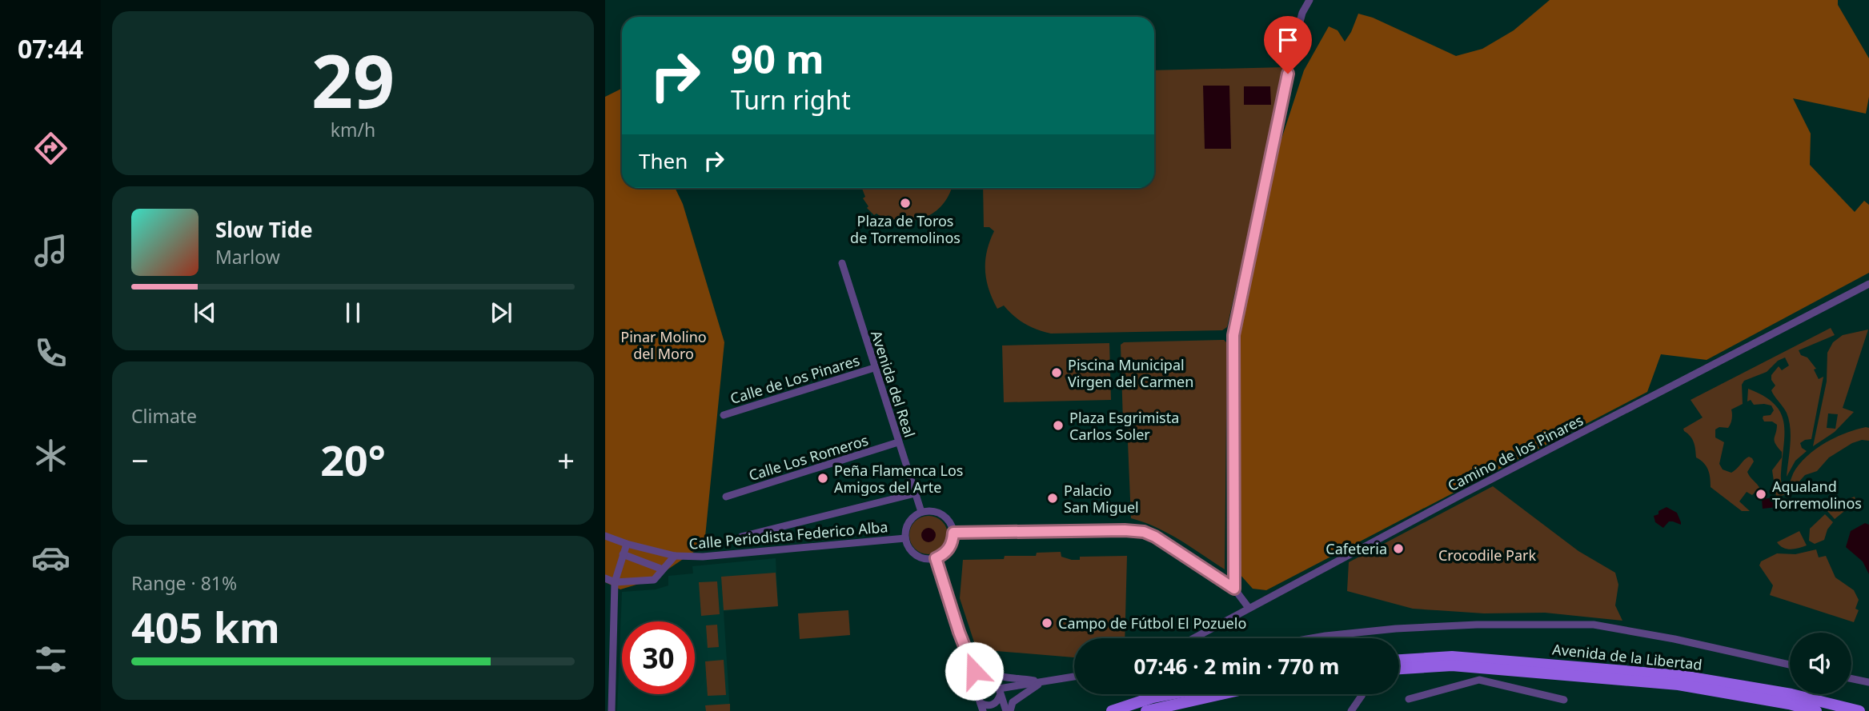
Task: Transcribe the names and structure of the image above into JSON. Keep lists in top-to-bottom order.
{
  "streets": {
    "main road": ["Avenida de la Libertad"],
    "street": [
      "Calle de Los Pinares",
      "Avenida del Real",
      "Camino de los Pinares",
      "Calle Los Romeros",
      "Calle Periodista Federico Alba"
    ]
  },
  "crossings": [
    ["Calle de Los Pinares", "Avenida del Real"],
    ["Avenida del Real", "Calle Los Romeros"],
    ["Avenida del Real", "Calle Periodista Federico Alba"]
  ],
  "parks": ["Pinar Molino del Moro", "Crocodile Park"],
  "places": [
    "Plaza de Toros de Torremolinos",
    "Piscina Municipal Virgen del Carmen",
    "Plaza Esgrimista Carlos Soler",
    "Peña Flamenca Los Amigos del Arte",
    "Aqualand Torremolinos",
    "Palacio San Miguel",
    "Cafeteria",
    "Campo de Fútbol El Pozuelo"
  ],
  "page": {
    "tabs": "07:44",
    "tile": [
      ["29", "km/h"],
      "Climate",
      ["Range · 81%", "405 km"]
    ],
    "turn": ["90 m", "Turn right"],
    "then": "Then",
    "song": ["Slow Tide", "Marlow"],
    "heat": ["−", "20°", "+"],
    "limit": "30",
    "trip": "07:46 · 2 min · 770 m"
  }
}
